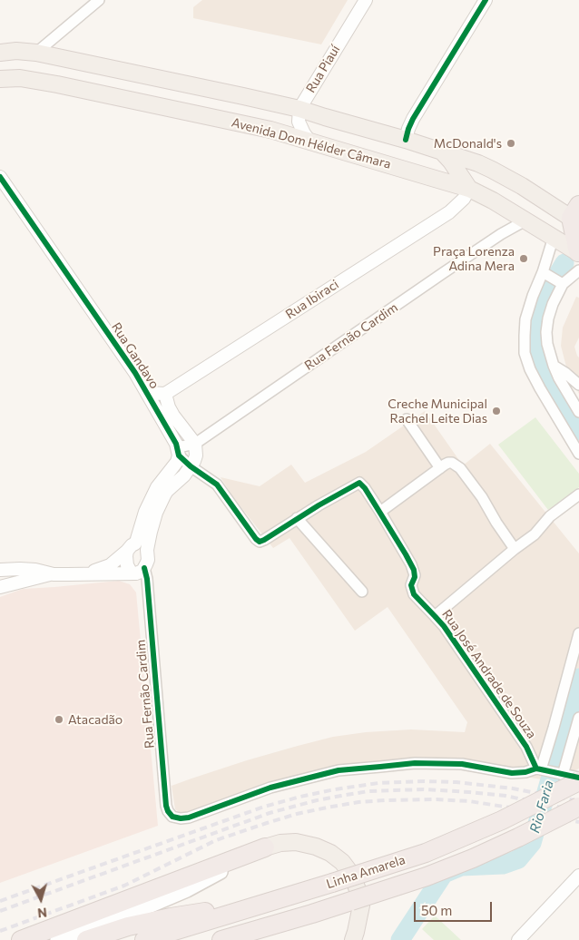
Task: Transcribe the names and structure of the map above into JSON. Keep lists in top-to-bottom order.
{
  "streets": {
    "highway": ["Linha Amarela"],
    "main road": ["Avenida Dom Hélder Câmara"],
    "street": [
      "Rua Piauí",
      "Rua Ibiraci",
      "Rua Fernão Cardim",
      "Rua Gandavo",
      "Rua José Andrade de Souza"
    ]
  },
  "crossings": [
    ["Avenida Dom Hélder Câmara", "Rua Ibiraci"],
    ["Avenida Dom Hélder Câmara", "Rua Fernão Cardim"],
    ["Rua Ibiraci", "Rua Gandavo"],
    ["Rua Fernão Cardim", "Rua Gandavo"],
    ["Rua Fernão Cardim", "Rua José Andrade de Souza"],
    ["Rua Fernão Cardim", "Linha Amarela"],
    ["Rua José Andrade de Souza", "Linha Amarela"]
  ],
  "water": ["Rio Faria"],
  "places": [
    "McDonald's",
    "Praça Lorenza Adina Mera",
    "Creche Municipal Rachel Leite Dias",
    "Atacadão"
  ],
  "scale_bar": "50 m",
  "north": "bottom"
}
